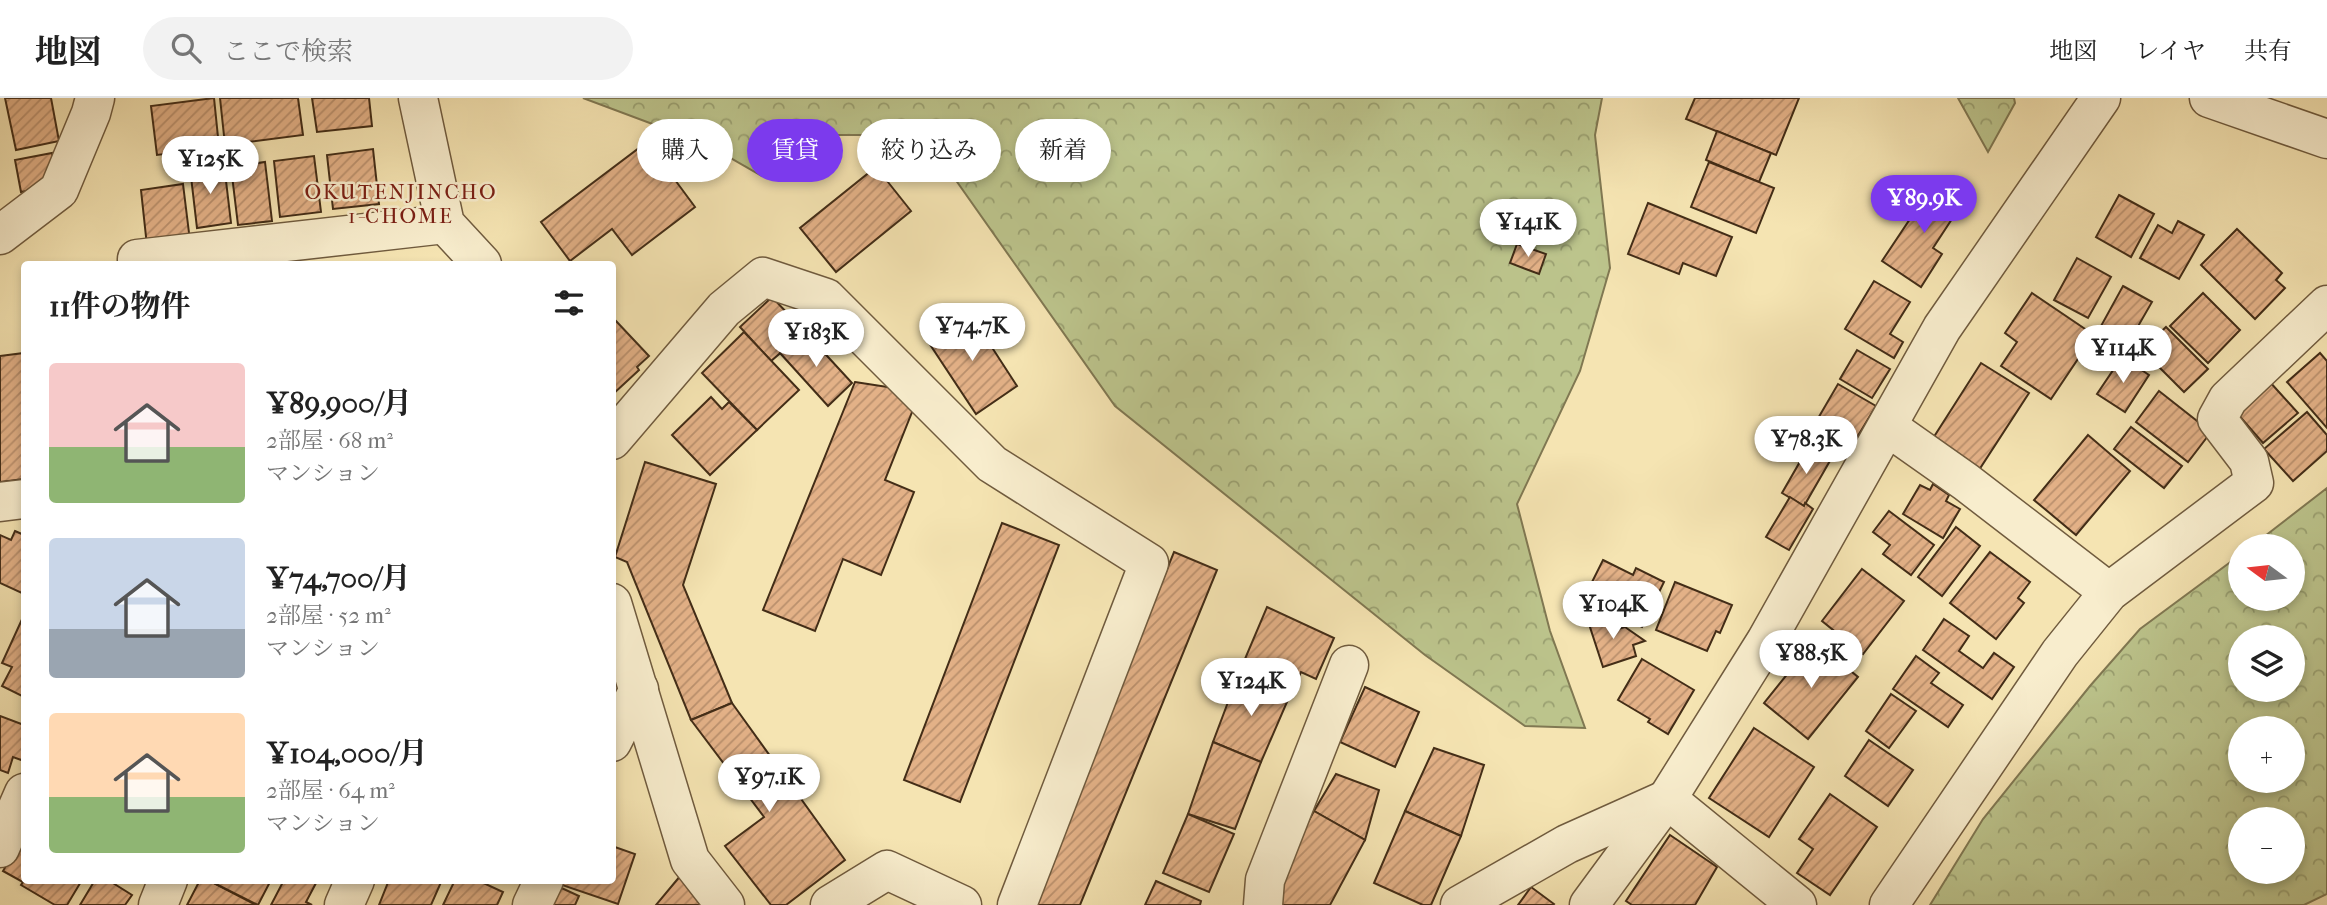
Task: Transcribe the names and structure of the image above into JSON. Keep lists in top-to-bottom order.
{
  "districts": ["OKUTENJINCHO 1-CHOME"],
  "north": "left",
  "page": {
    "header": "地図",
    "search": "ここで検索",
    "nav": ["地図", "レイヤ", "共有"],
    "chip": [
      "購入",
      "賃貸",
      "絞り込み",
      "新着"
    ],
    "price": [
      "¥125K",
      "¥89.9K",
      "¥141K",
      "¥74.7K",
      "¥183K",
      "¥114K",
      "¥78.3K",
      "¥104K",
      "¥88.5K",
      "¥124K",
      "¥97.1K"
    ],
    "heading": "11件の物件",
    "list": [
      {
        "name": "¥89,900/月",
        "note": "2部屋 · 68 m² · マンション"
      },
      {
        "name": "¥74,700/月",
        "note": "2部屋 · 52 m² · マンション"
      },
      {
        "name": "¥104,000/月",
        "note": "2部屋 · 64 m² · マンション"
      }
    ],
    "map_buttons": ["+", "−"]
  }
}
